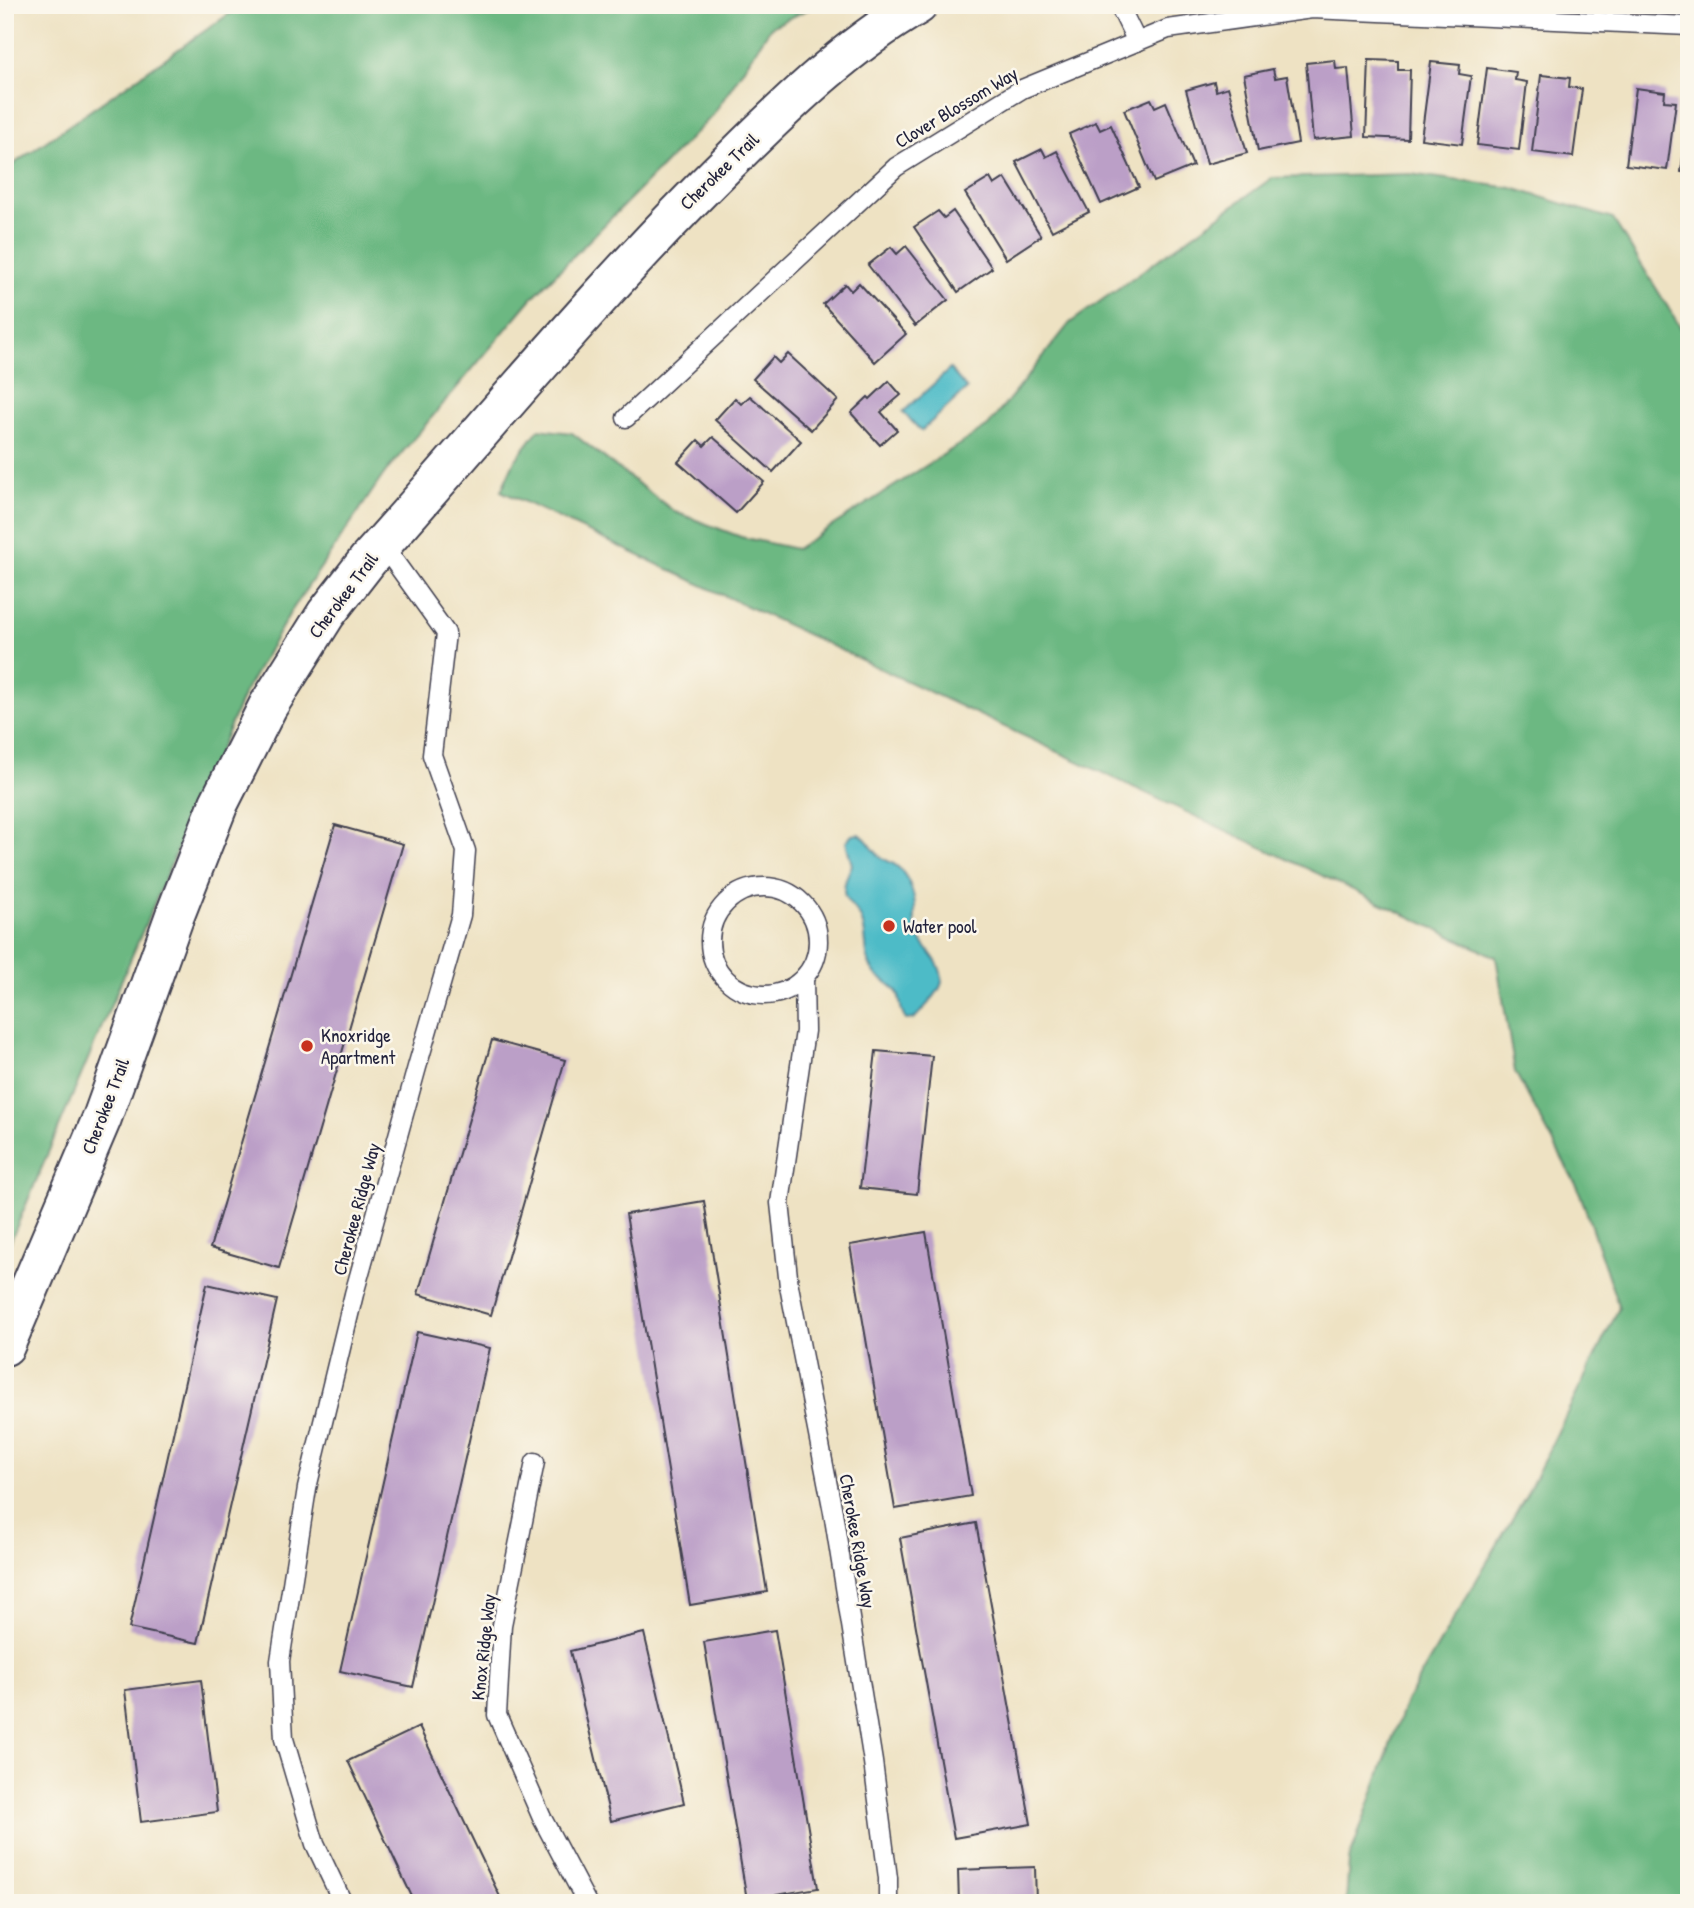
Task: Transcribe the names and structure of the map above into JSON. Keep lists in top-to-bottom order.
{
  "streets": {
    "street": ["Cherokee Trail"],
    "lane": ["Clover Blossom Way", "Cherokee Ridge Way", "Knox Ridge Way"]
  },
  "crossings": [
    ["Cherokee Trail", "Cherokee Ridge Way"]
  ],
  "places": ["Water pool", "Knoxridge Apartment"]
}
